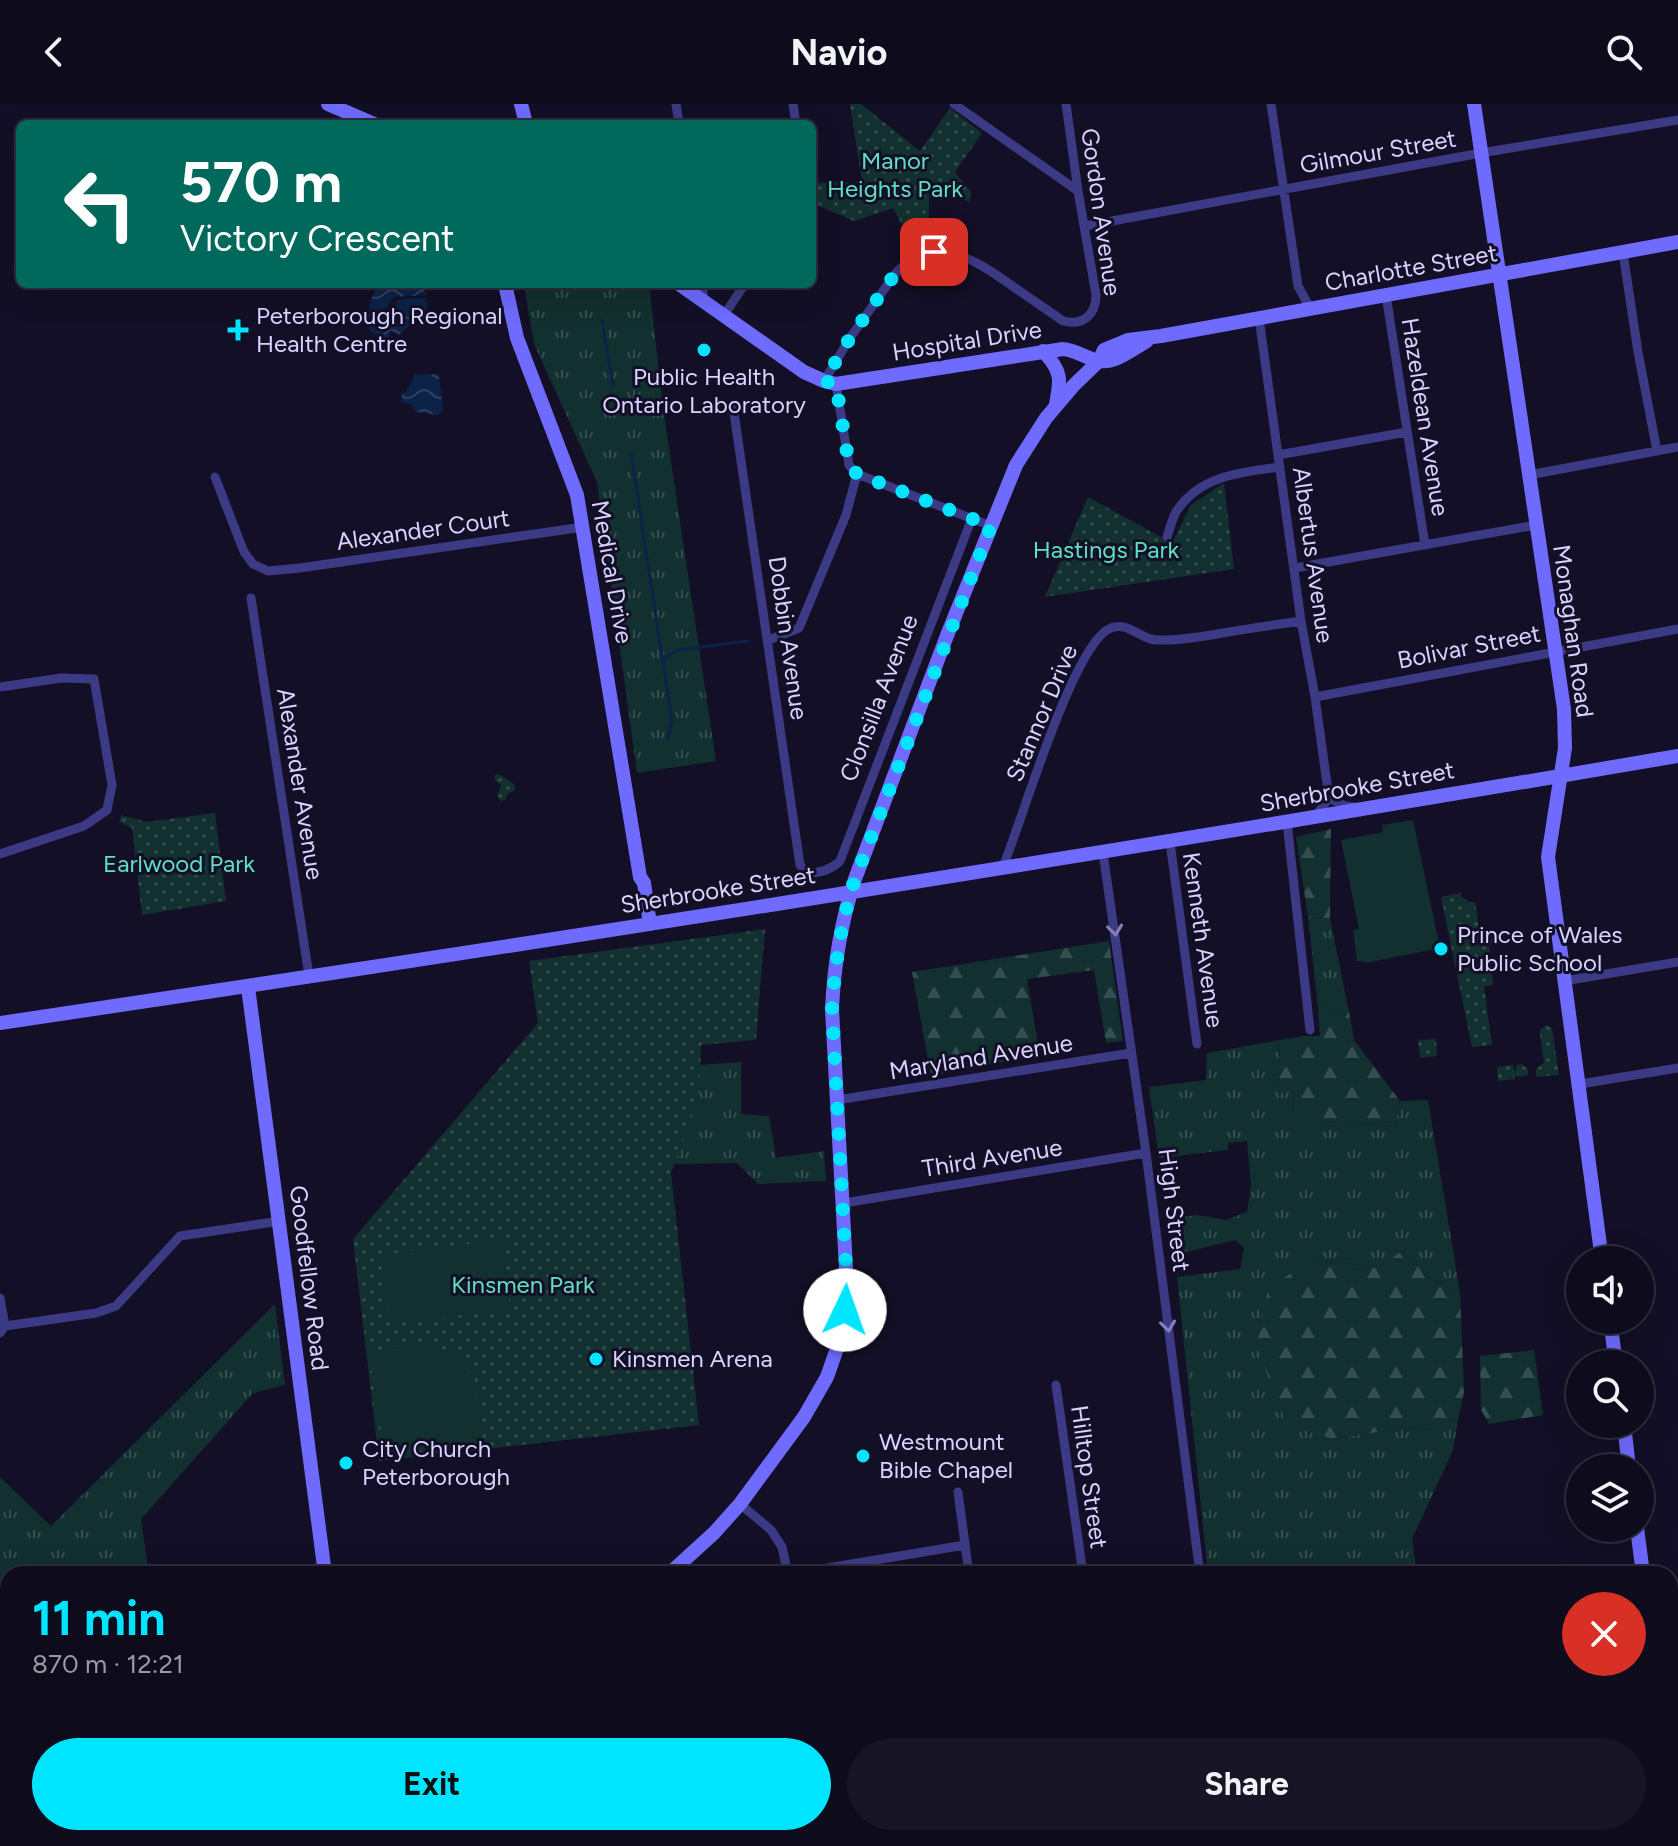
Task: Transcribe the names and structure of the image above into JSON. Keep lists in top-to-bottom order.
{
  "streets": {
    "main road": [
      "Charlotte Street",
      "Hospital Drive",
      "Medical Drive",
      "Monaghan Road",
      "Clonsilla Avenue",
      "Sherbrooke Street",
      "Goodfellow Road"
    ],
    "street": [
      "Gilmour Street",
      "Gordon Avenue",
      "Hazeldean Avenue",
      "Alexander Court",
      "Albertus Avenue",
      "Dobbin Avenue",
      "Bolivar Street",
      "Stannor Drive",
      "Alexander Avenue",
      "Kenneth Avenue",
      "Maryland Avenue",
      "Third Avenue",
      "High Street",
      "Hilltop Street"
    ]
  },
  "crossings": [
    ["Gilmour Street", "Gordon Avenue"],
    ["Gilmour Street", "Monaghan Road"],
    ["Gordon Avenue", "Hospital Drive"],
    ["Charlotte Street", "Hospital Drive"],
    ["Charlotte Street", "Hazeldean Avenue"],
    ["Charlotte Street", "Albertus Avenue"],
    ["Charlotte Street", "Monaghan Road"],
    ["Charlotte Street", "Clonsilla Avenue"],
    ["Alexander Court", "Medical Drive"],
    ["Albertus Avenue", "Bolivar Street"],
    ["Albertus Avenue", "Stannor Drive"],
    ["Medical Drive", "Sherbrooke Street"],
    ["Monaghan Road", "Bolivar Street"],
    ["Monaghan Road", "Sherbrooke Street"],
    ["Dobbin Avenue", "Clonsilla Avenue"],
    ["Clonsilla Avenue", "Sherbrooke Street"],
    ["Clonsilla Avenue", "Maryland Avenue"],
    ["Clonsilla Avenue", "Third Avenue"],
    ["Stannor Drive", "Sherbrooke Street"],
    ["Alexander Avenue", "Sherbrooke Street"],
    ["Sherbrooke Street", "Kenneth Avenue"],
    ["Sherbrooke Street", "High Street"],
    ["Sherbrooke Street", "Goodfellow Road"],
    ["Maryland Avenue", "High Street"],
    ["Third Avenue", "High Street"]
  ],
  "one_way": ["High Street"],
  "parks": [
    "Manor Heights Park",
    "Hastings Park",
    "Earlwood Park",
    "Kinsmen Park"
  ],
  "places": {
    "health": ["Peterborough Regional Health Centre"],
    "other": [
      "Public Health Ontario Laboratory",
      "Prince of Wales Public School",
      "Kinsmen Arena",
      "Westmount Bible Chapel",
      "City Church Peterborough"
    ]
  },
  "page": {
    "header": "Navio",
    "turn": ["570 m", "Victory Crescent"],
    "heading": ["11 min", "870 m · 12:21"],
    "buttons": ["Exit", "Share"]
  }
}
